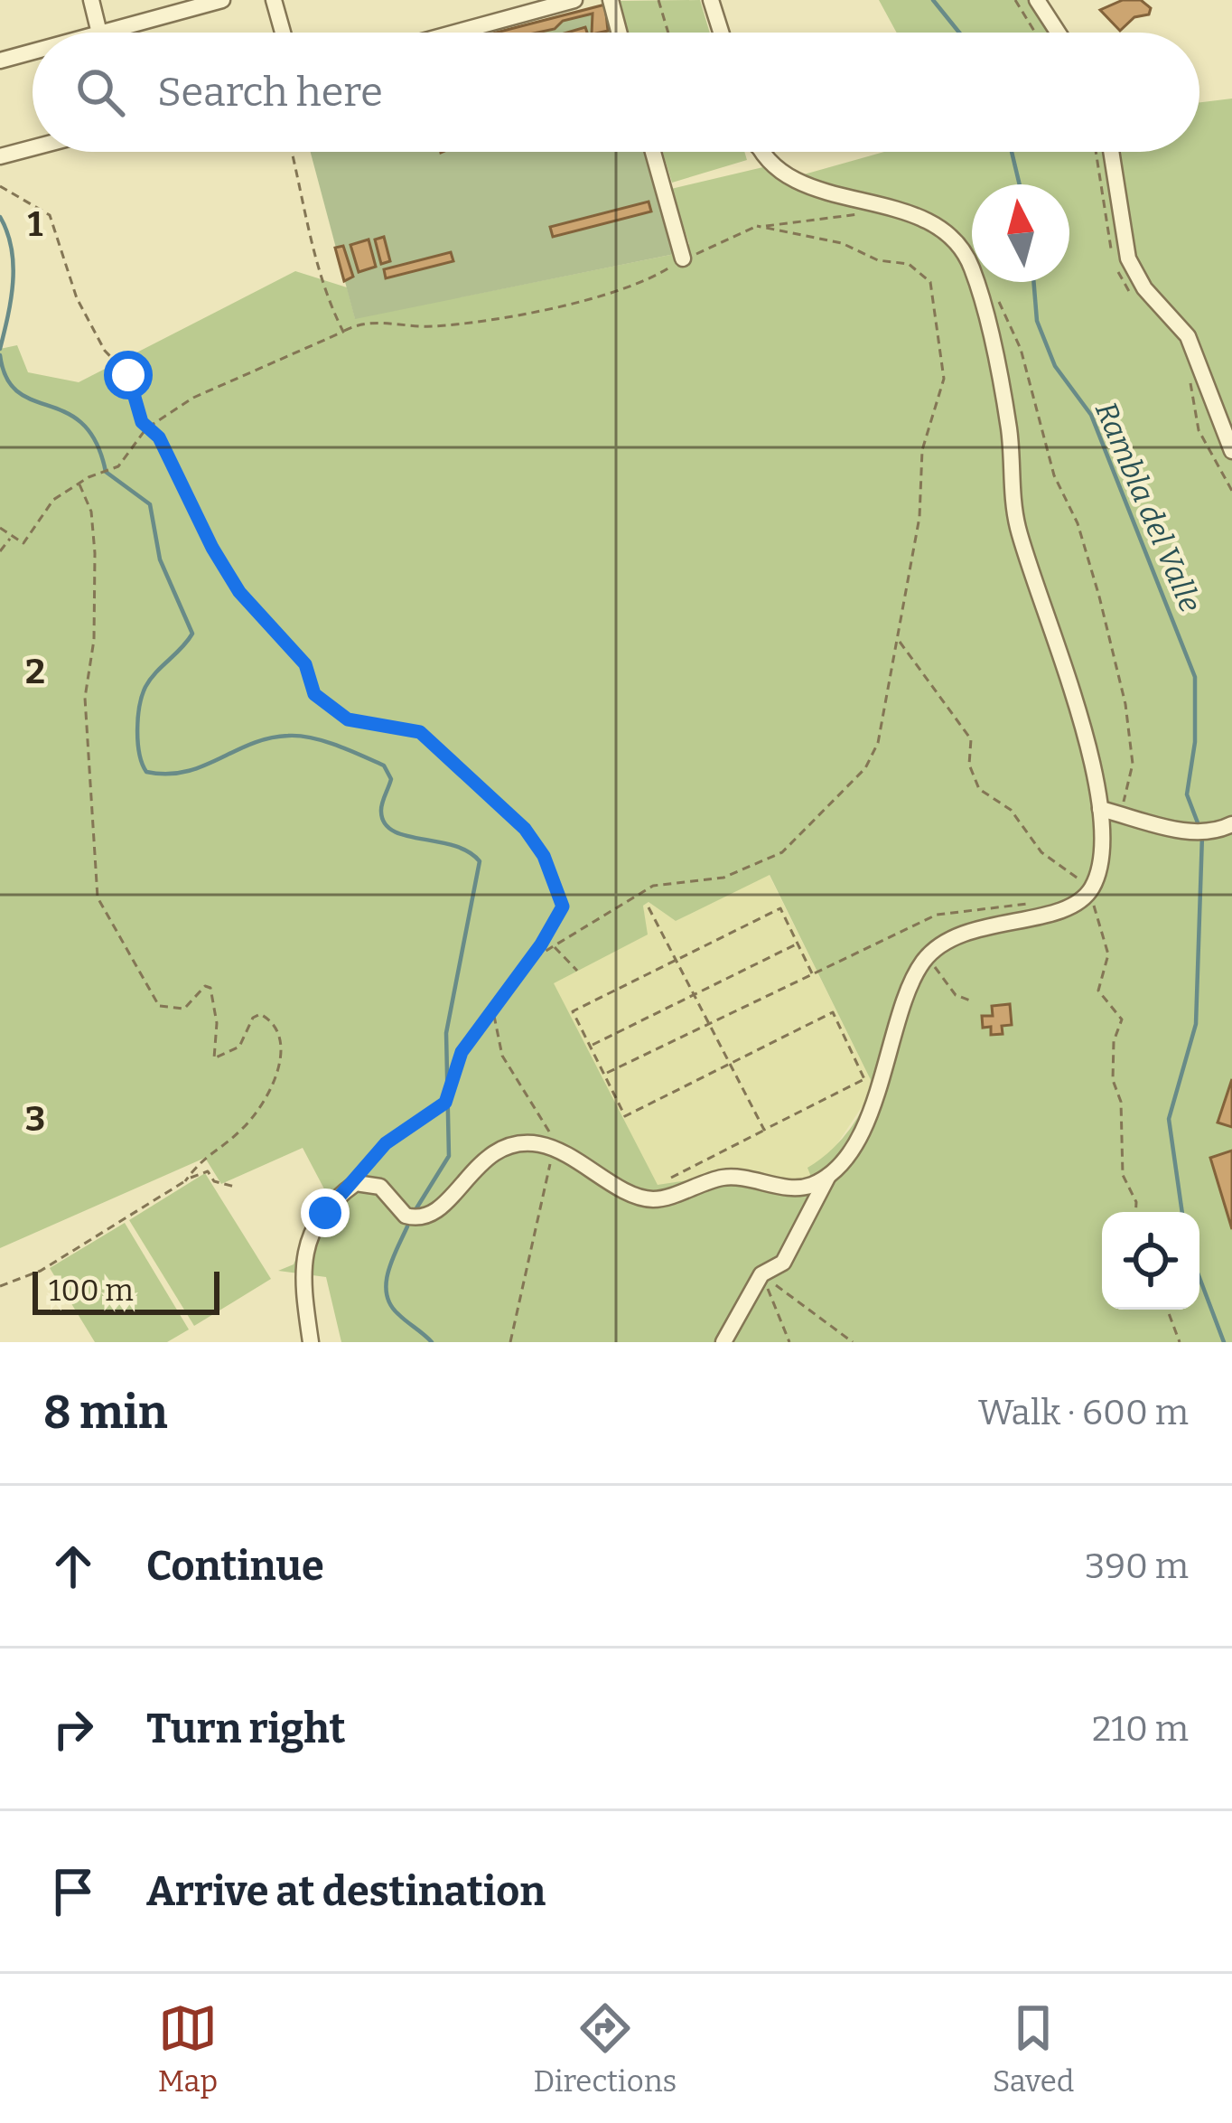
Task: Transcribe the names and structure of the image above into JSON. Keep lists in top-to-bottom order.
{
  "water": ["Rambla del Valle"],
  "scale_bar": "100 m",
  "north": "top",
  "page": {
    "search": "Search here",
    "scale": "100 m",
    "heading": ["8 min", "Walk · 600 m"],
    "list": [
      ["Continue", "390 m"],
      ["Turn right", "210 m"],
      "Arrive at destination"
    ],
    "nav": ["Map", "Directions", "Saved"]
  },
  "grid": {
    "rows": ["1", "2", "3"]
  }
}
